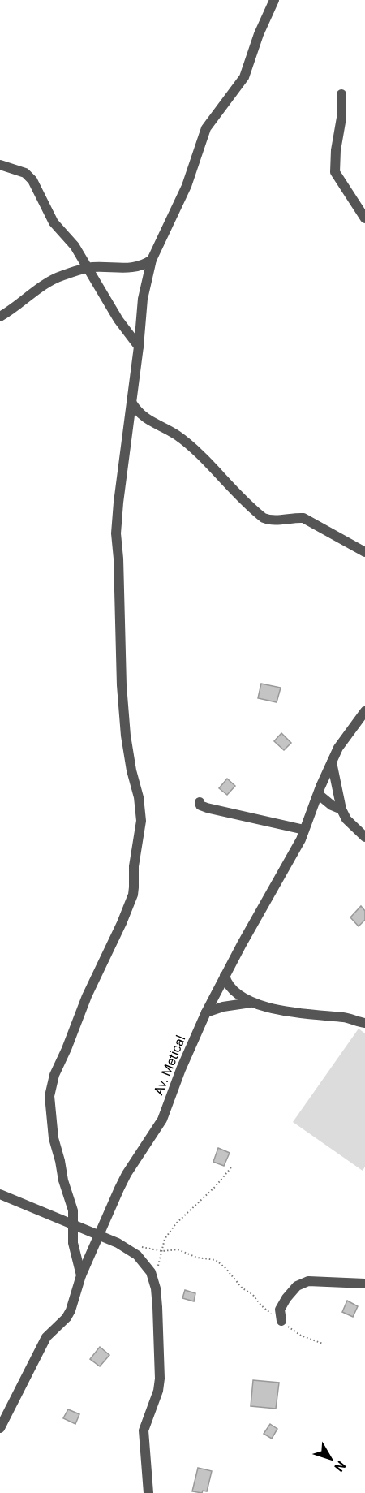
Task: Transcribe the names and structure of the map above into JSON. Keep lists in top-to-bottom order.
{
  "streets": {
    "street": ["Av. Metical"]
  },
  "north": "bottom right"
}
